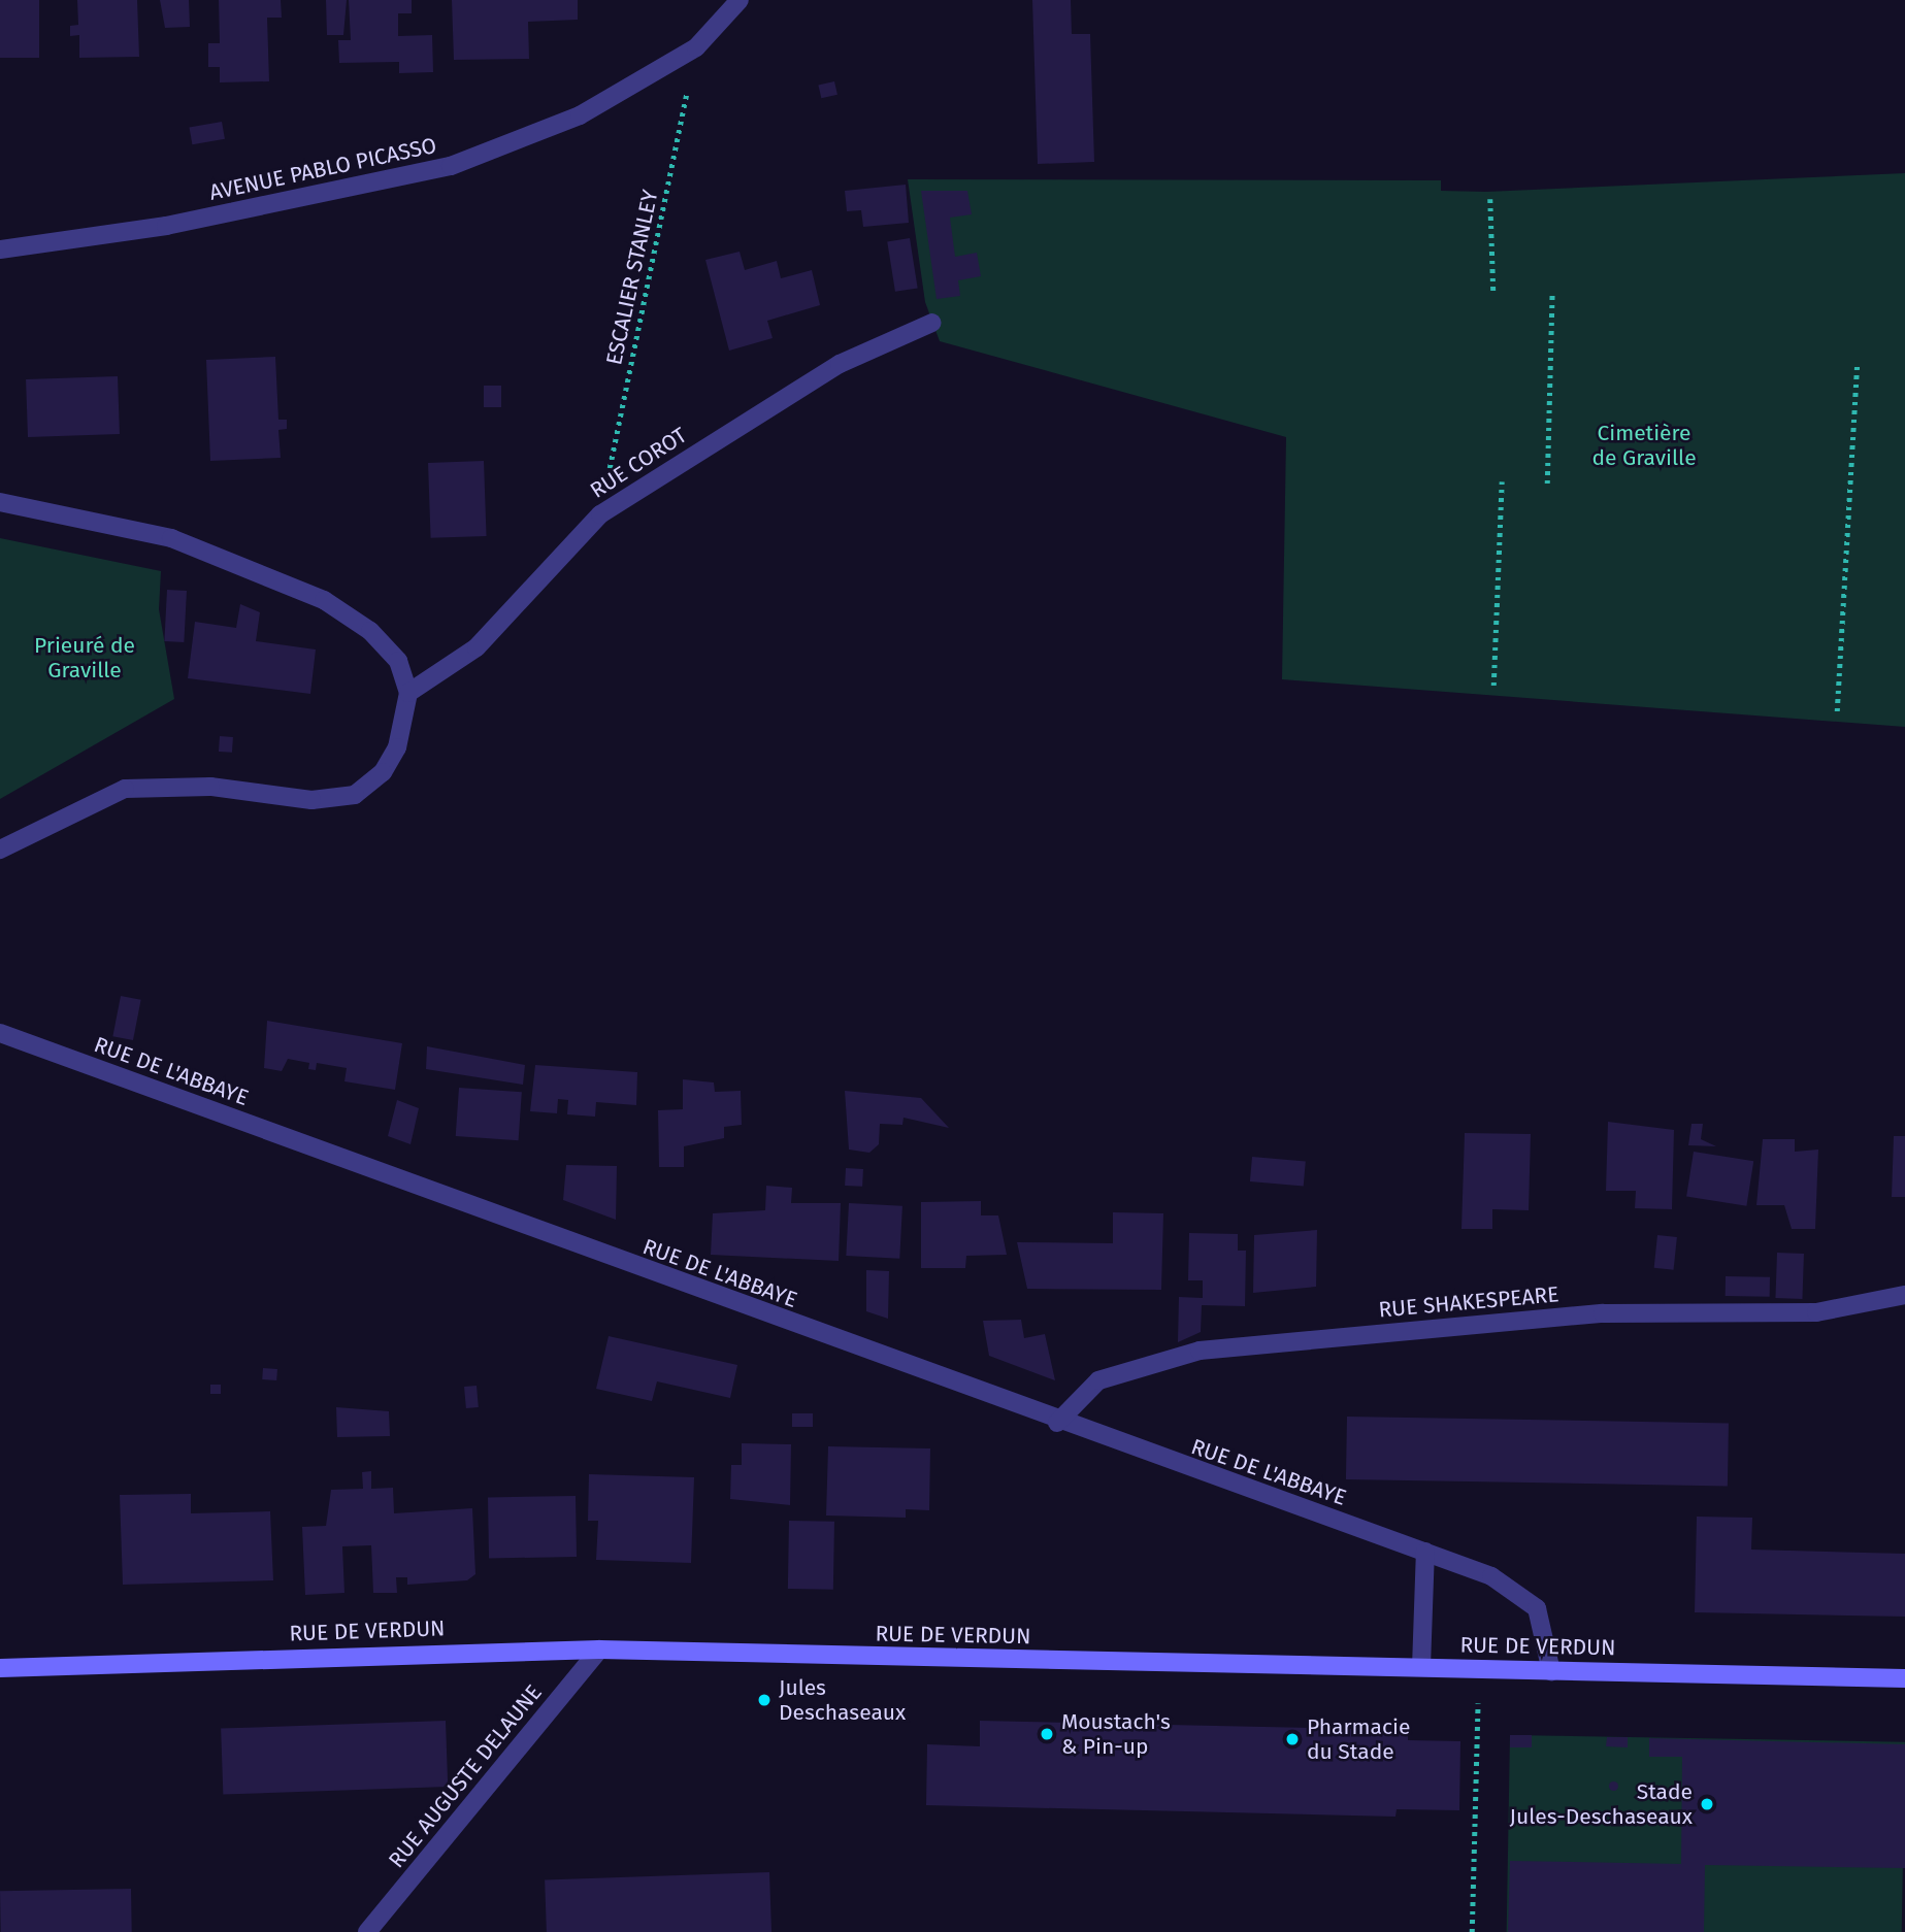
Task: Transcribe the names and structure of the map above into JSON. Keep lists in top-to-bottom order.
{
  "streets": {
    "main road": ["RUE DE VERDUN"],
    "street": [
      "AVENUE PABLO PICASSO",
      "RUE COROT",
      "RUE DE L'ABBAYE",
      "RUE SHAKESPEARE",
      "RUE AUGUSTE DELAUNE"
    ],
    "path": ["ESCALIER STANLEY"]
  },
  "crossings": [
    ["AVENUE PABLO PICASSO", "ESCALIER STANLEY"],
    ["ESCALIER STANLEY", "RUE COROT"],
    ["RUE DE L'ABBAYE", "RUE SHAKESPEARE"],
    ["RUE DE L'ABBAYE", "RUE DE VERDUN"],
    ["RUE DE VERDUN", "RUE AUGUSTE DELAUNE"]
  ],
  "parks": ["Cimetière de Graville", "Prieuré de Graville"],
  "places": [
    "Jules Deschaseaux",
    "Moustach's & Pin-up",
    "Pharmacie du Stade",
    "Stade Jules-Deschaseaux"
  ]
}
